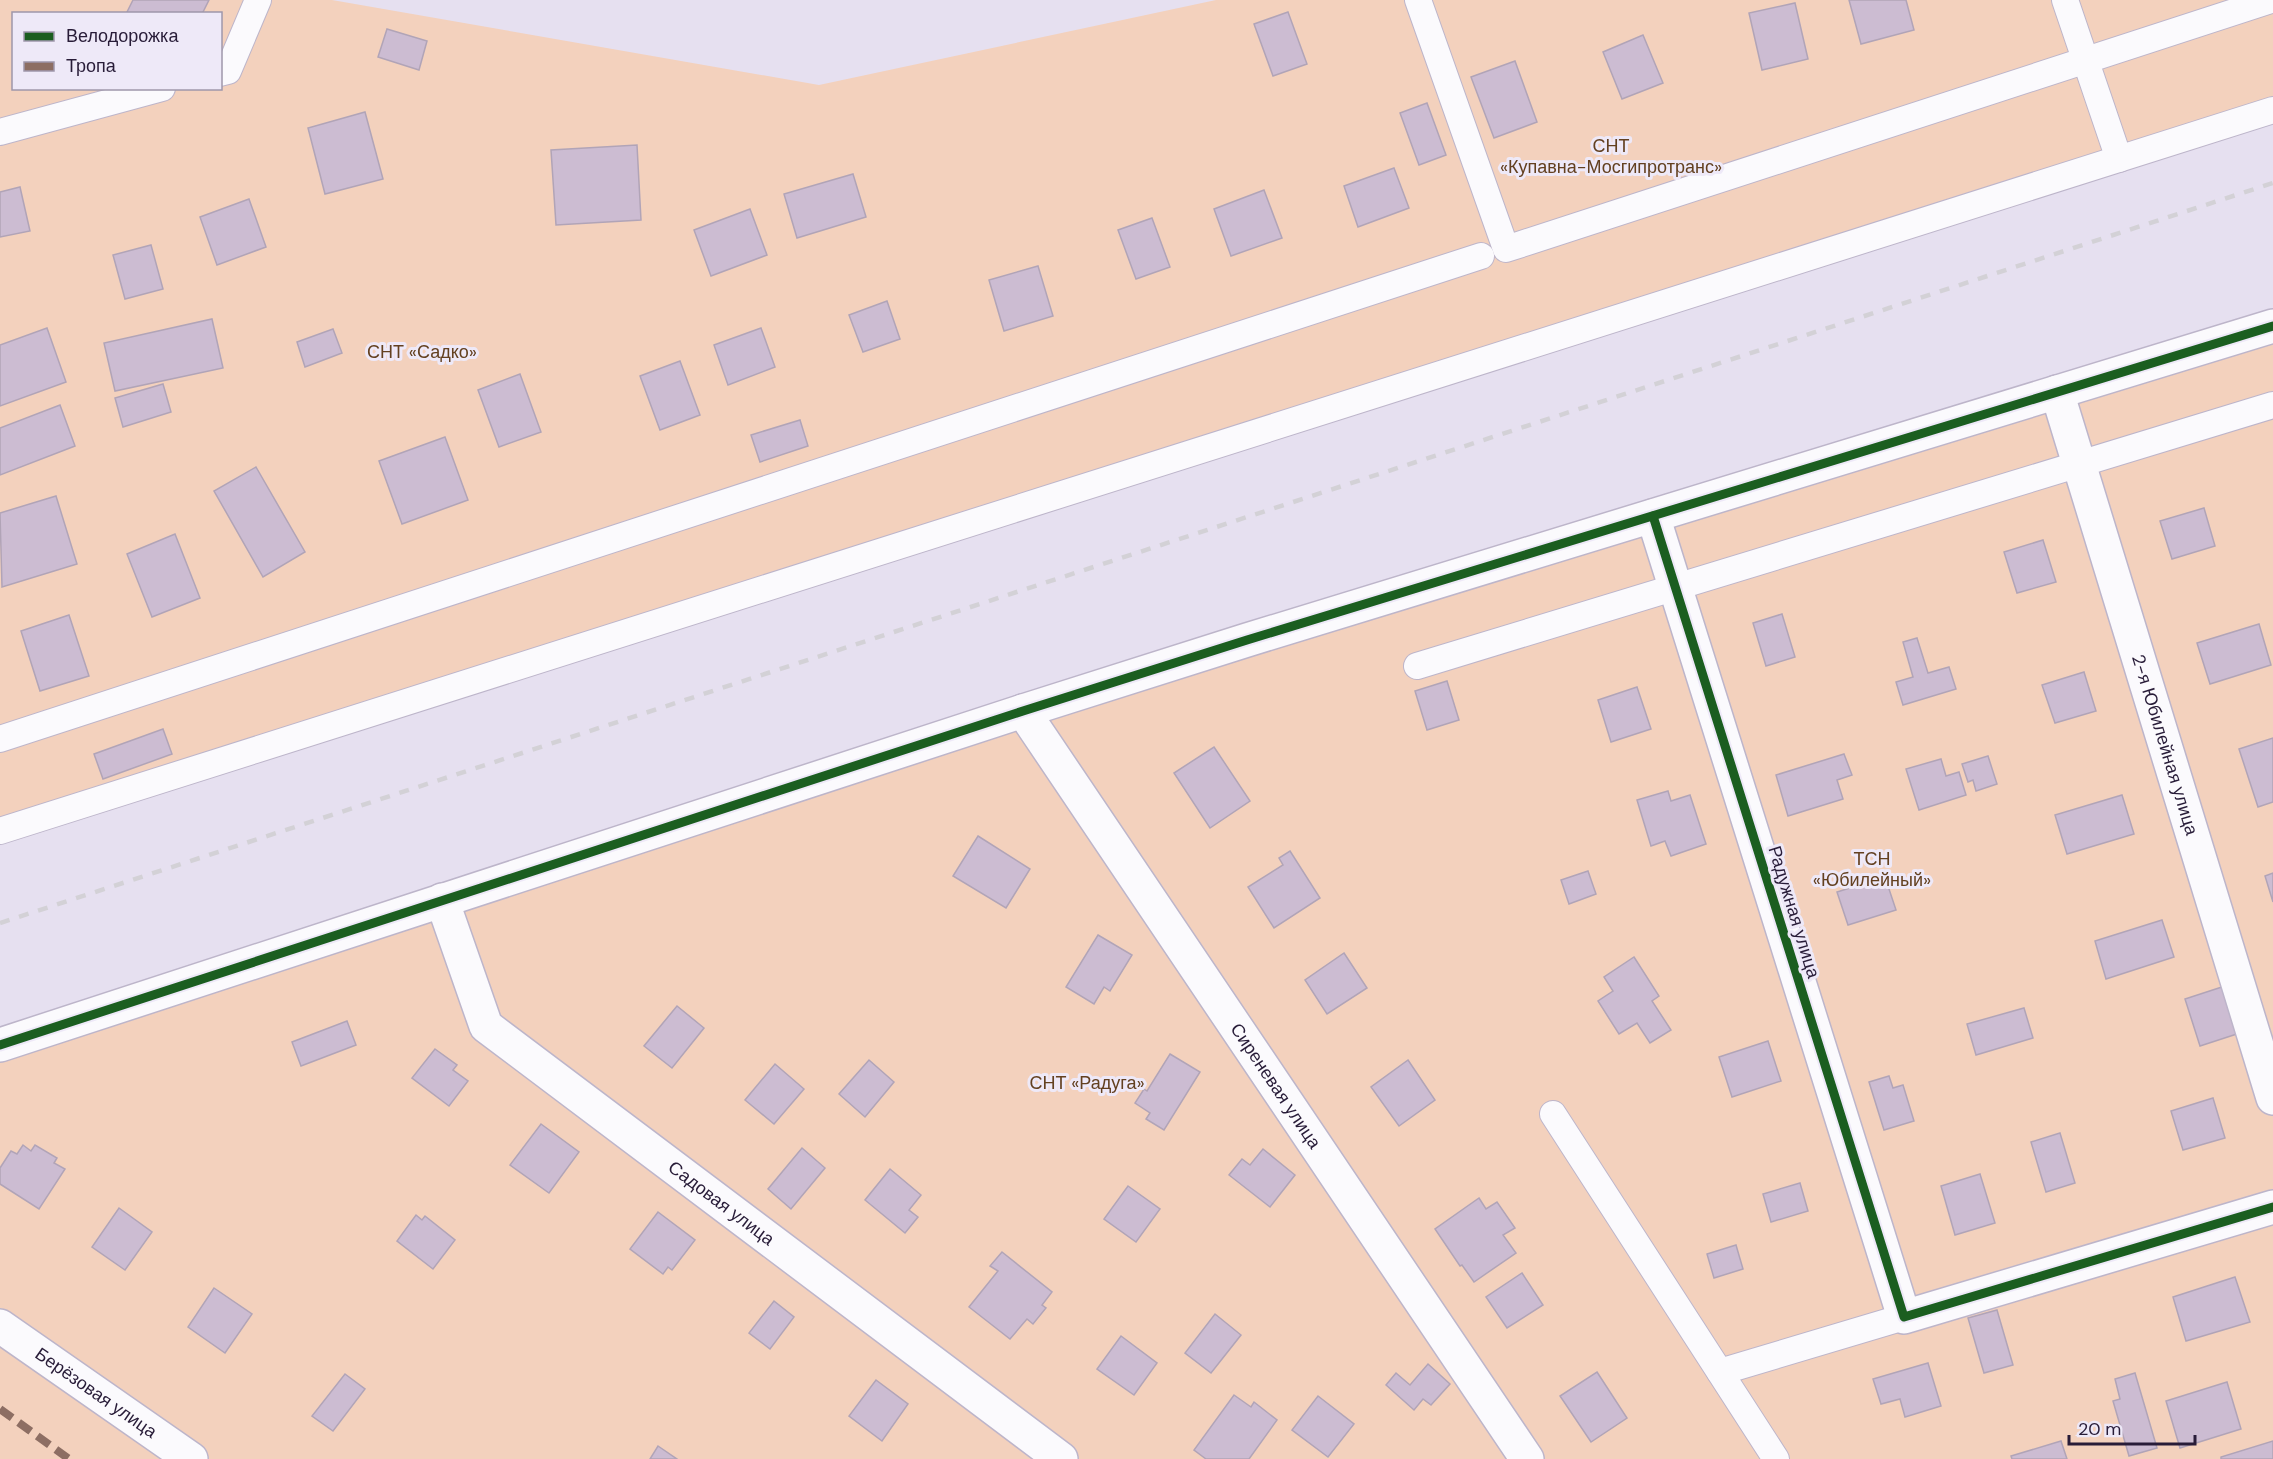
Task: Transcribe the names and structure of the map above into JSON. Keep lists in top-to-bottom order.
{
  "streets": {
    "street": [
      "2-я Юбилейная улица",
      "Радужная улица",
      "Сиреневая улица",
      "Садовая улица",
      "Берёзовая улица"
    ]
  },
  "parks": [
    "СНТ «Купавна-Мосгипротранс»",
    "СНТ «Садко»",
    "ТСН «Юбилейный»",
    "СНТ «Радуга»"
  ],
  "legend": ["Велодорожка", "Тропа"],
  "scale_bar": "20 m"
}
